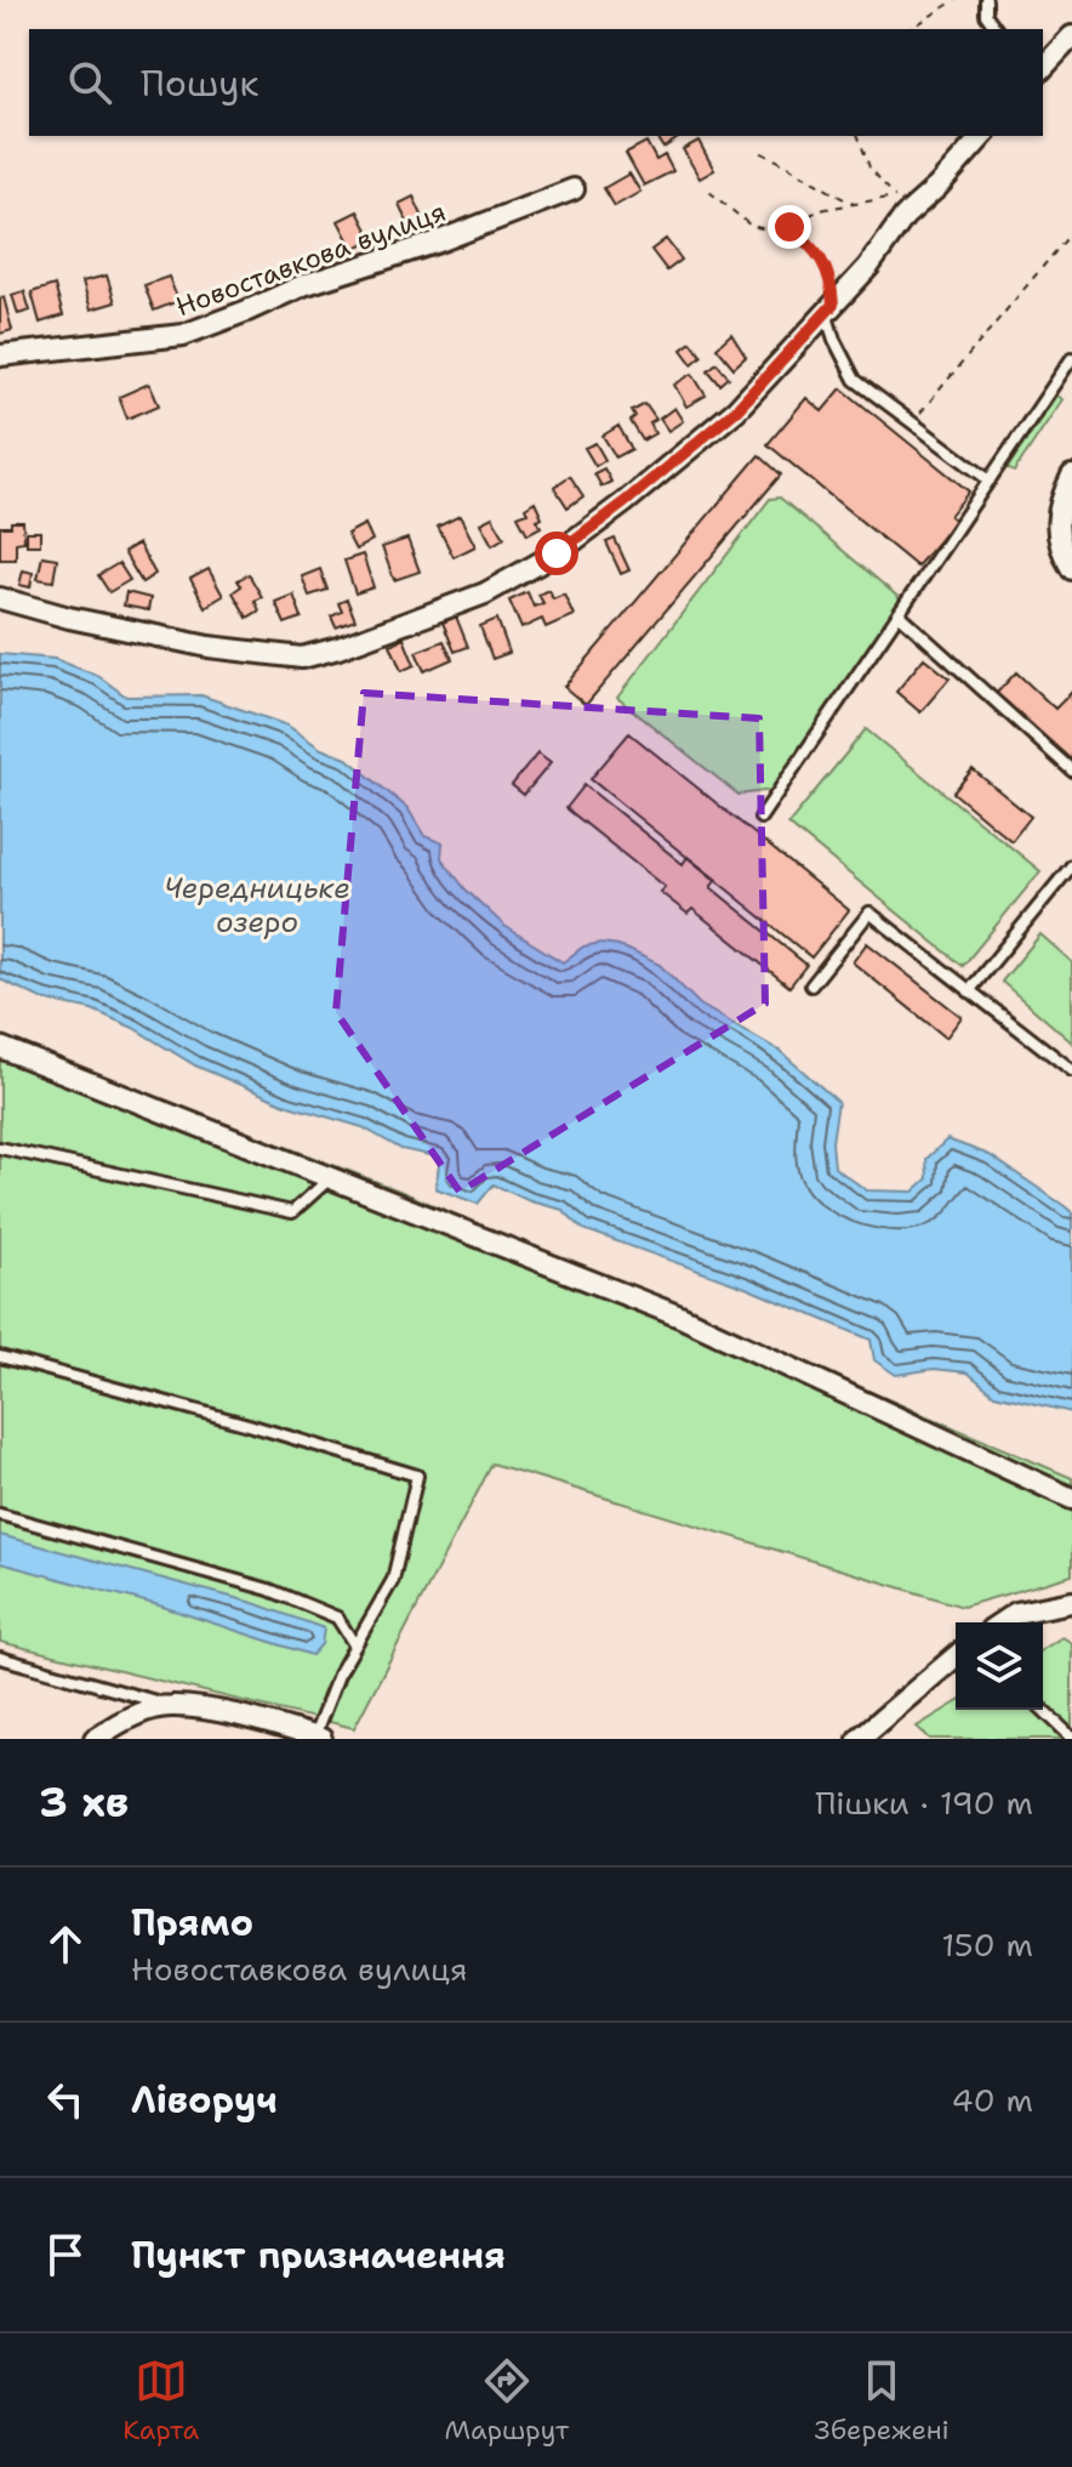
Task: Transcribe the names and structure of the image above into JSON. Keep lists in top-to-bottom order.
{
  "streets": {
    "street": ["Новоставкова вулиця"]
  },
  "water": ["Чередницьке озеро"],
  "page": {
    "search": "Пошук",
    "heading": ["3 хв", "Пішки · 190 m"],
    "list": [
      ["Прямо", "Новоставкова вулиця", "150 m"],
      ["Ліворуч", "40 m"],
      "Пункт призначення"
    ],
    "nav": ["Карта", "Маршрут", "Збережені"]
  }
}
